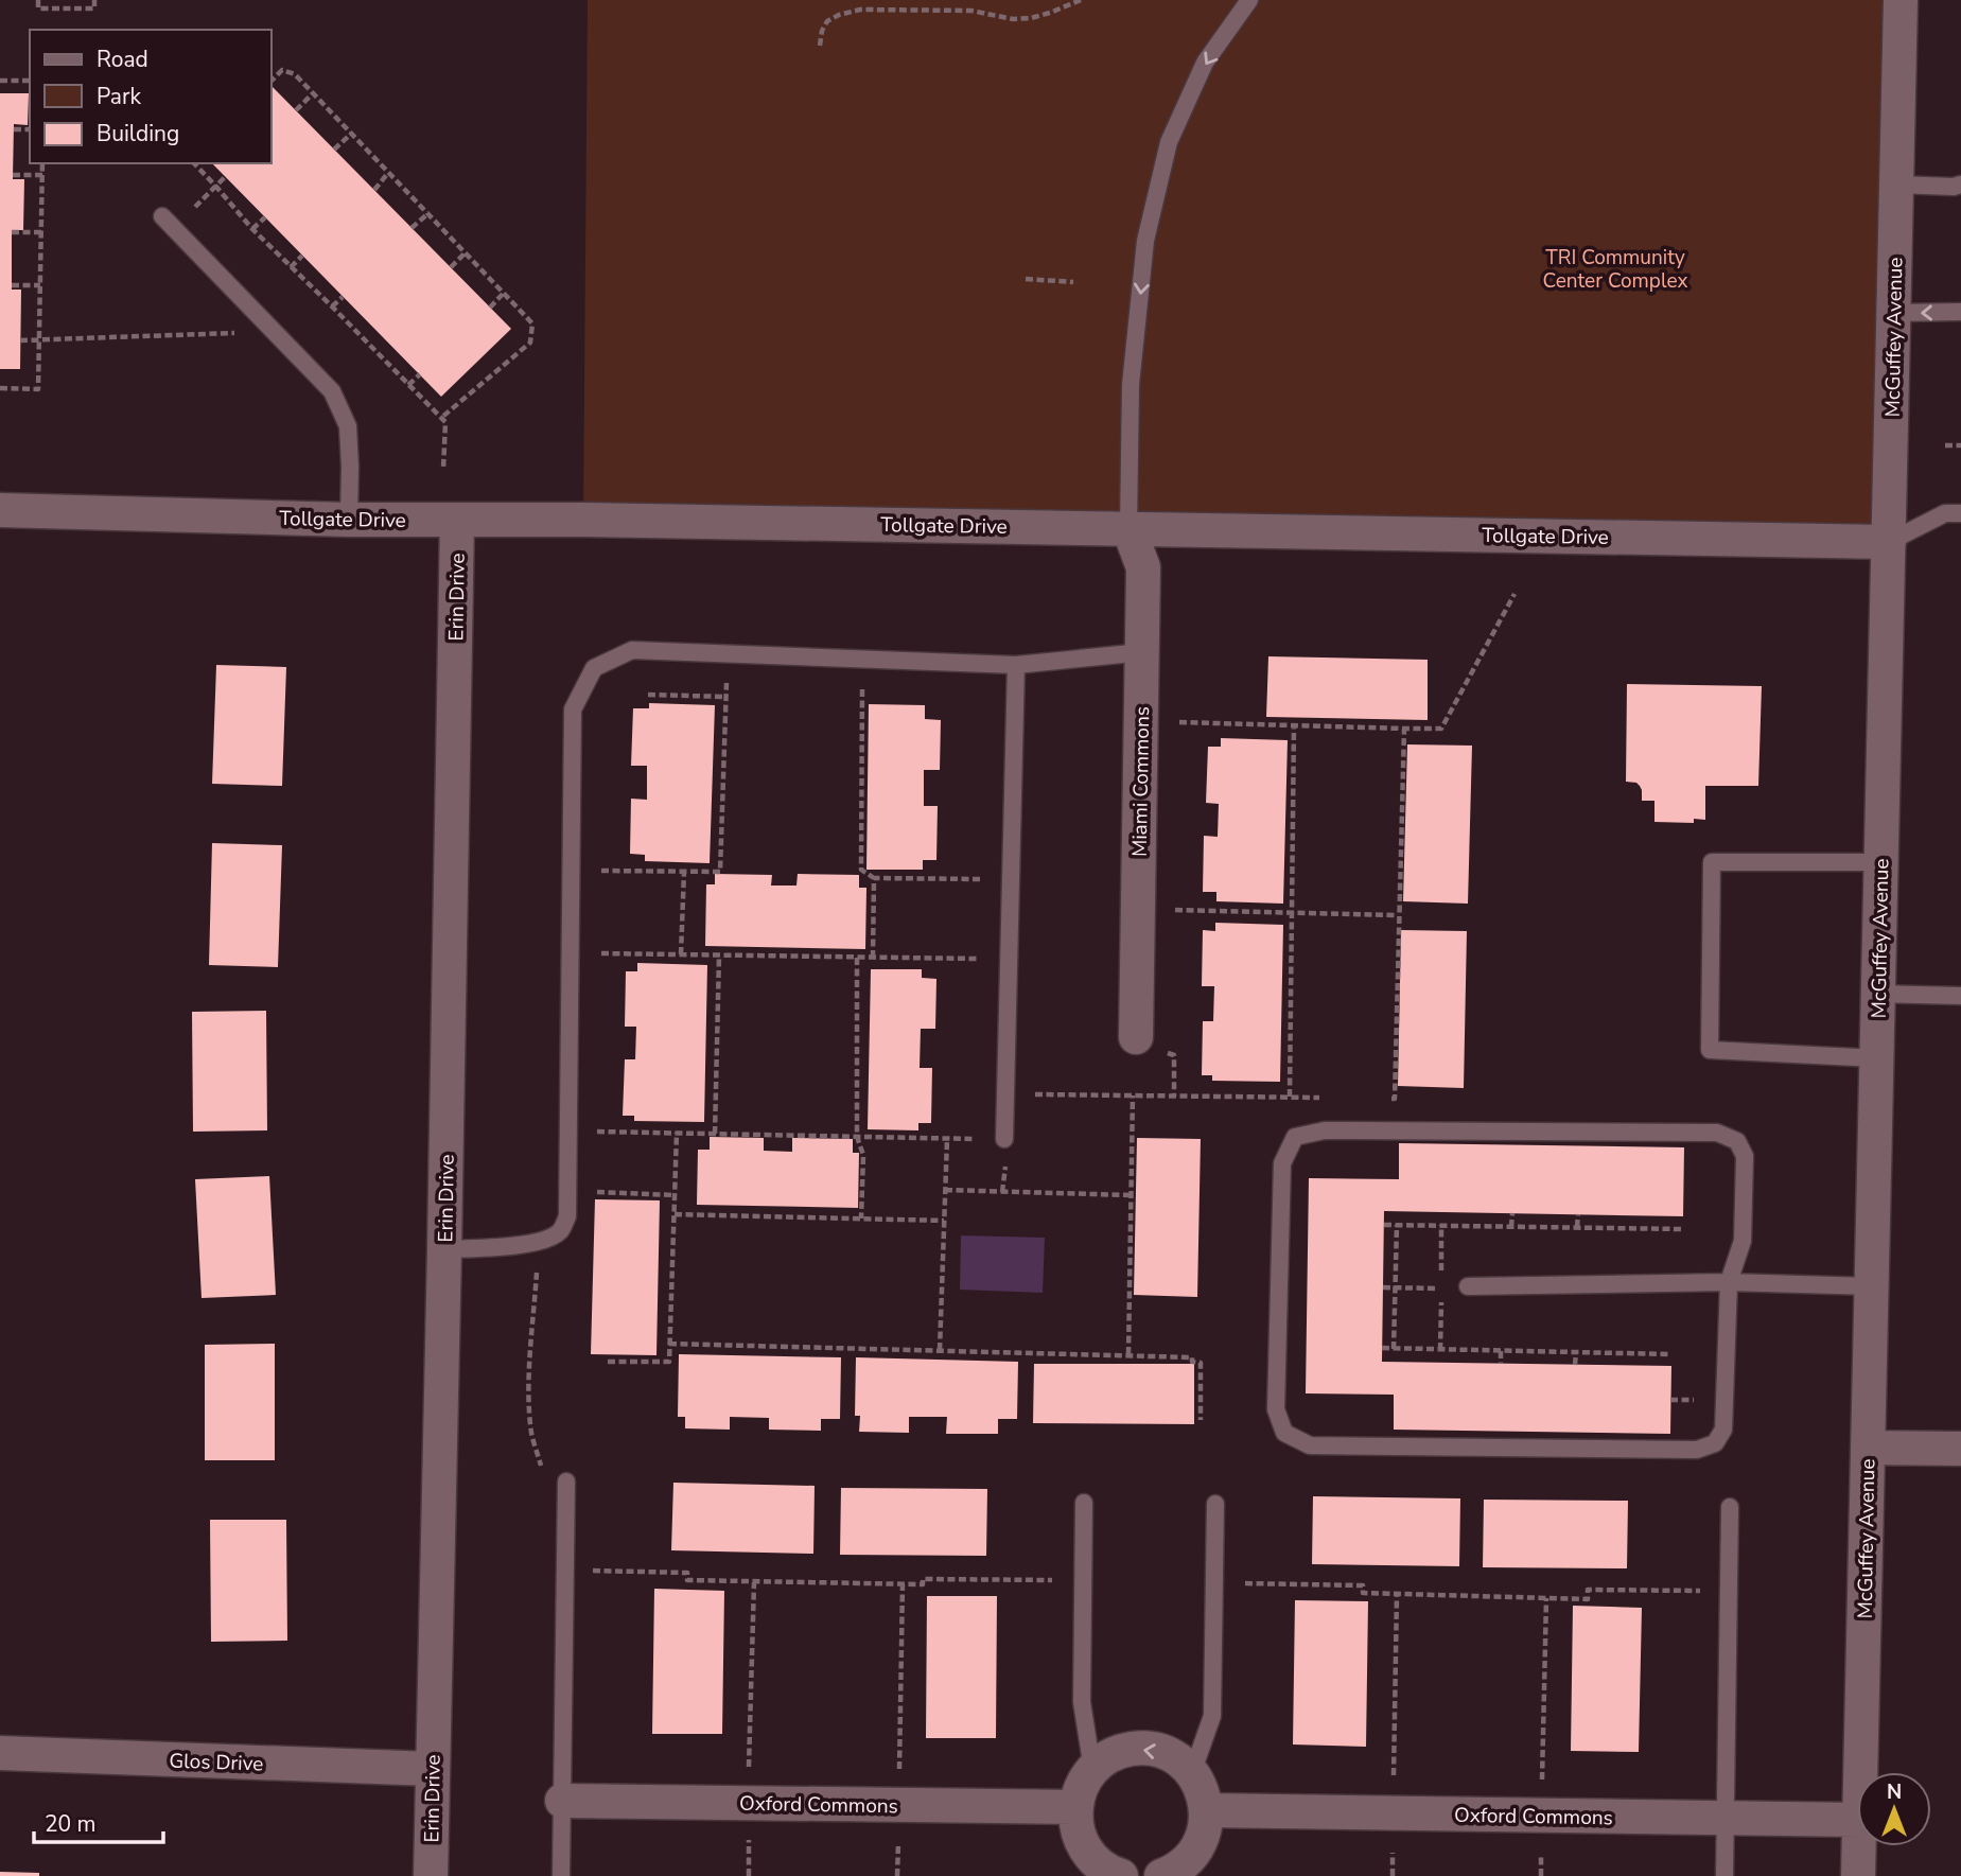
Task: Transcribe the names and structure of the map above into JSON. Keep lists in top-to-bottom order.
{
  "streets": {
    "street": [
      "McGuffey Avenue",
      "Tollgate Drive",
      "Erin Drive",
      "Miami Commons",
      "Glos Drive",
      "Oxford Commons"
    ]
  },
  "crossings": [
    ["McGuffey Avenue", "Tollgate Drive"],
    ["Tollgate Drive", "Erin Drive"],
    ["Tollgate Drive", "Miami Commons"],
    ["Erin Drive", "Glos Drive"]
  ],
  "parks": ["TRI Community Center Complex"],
  "legend": ["Road", "Park", "Building"],
  "scale_bar": "20 m",
  "north": "top"
}
